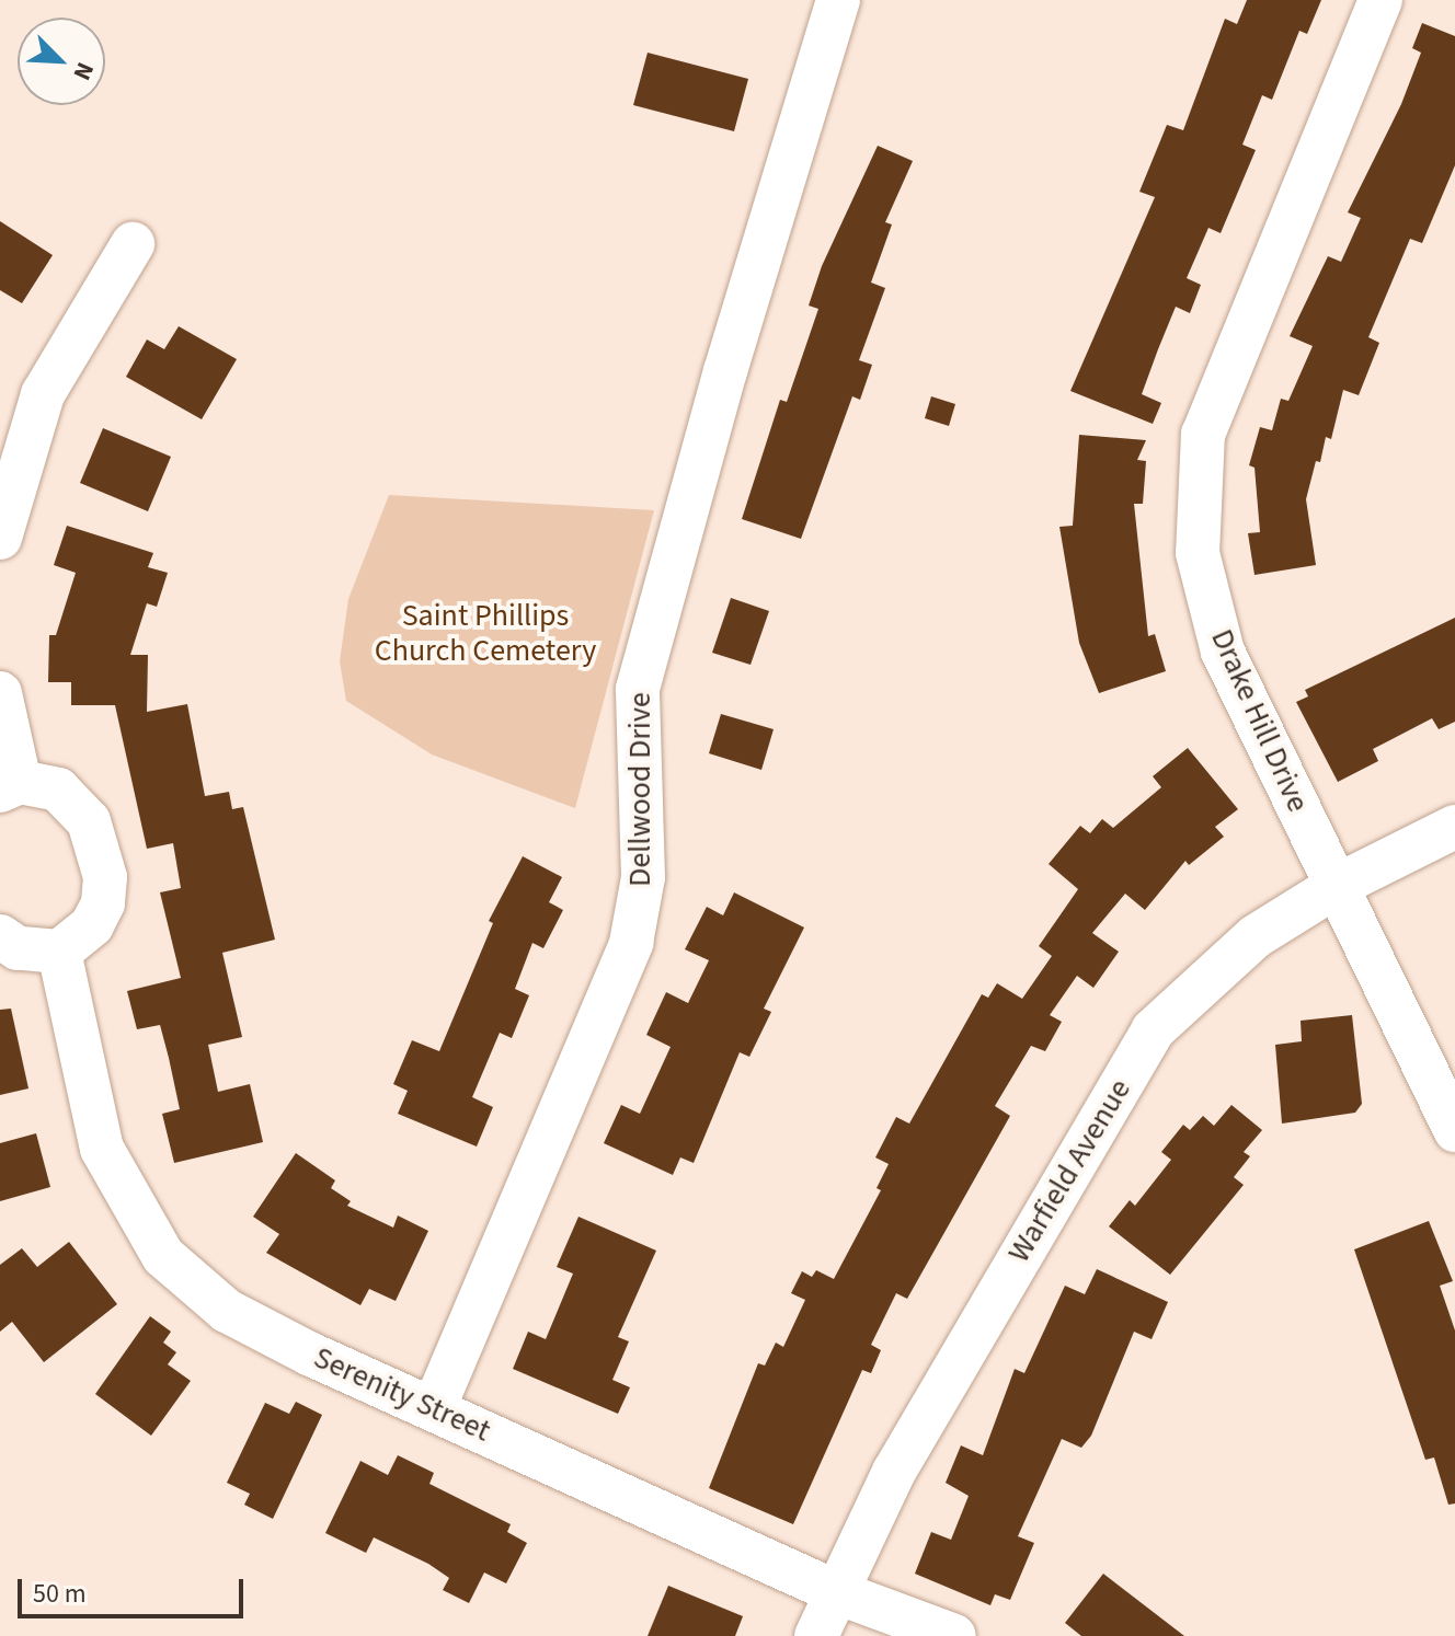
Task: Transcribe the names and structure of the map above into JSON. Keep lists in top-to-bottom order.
{
  "streets": {
    "street": [
      "Drake Hill Drive",
      "Dellwood Drive",
      "Warfield Avenue",
      "Serenity Street"
    ]
  },
  "crossings": [
    ["Drake Hill Drive", "Warfield Avenue"],
    ["Dellwood Drive", "Serenity Street"],
    ["Warfield Avenue", "Serenity Street"]
  ],
  "parks": ["Saint Phillips Church Cemetery"],
  "scale_bar": "50 m",
  "north": "bottom right"
}
